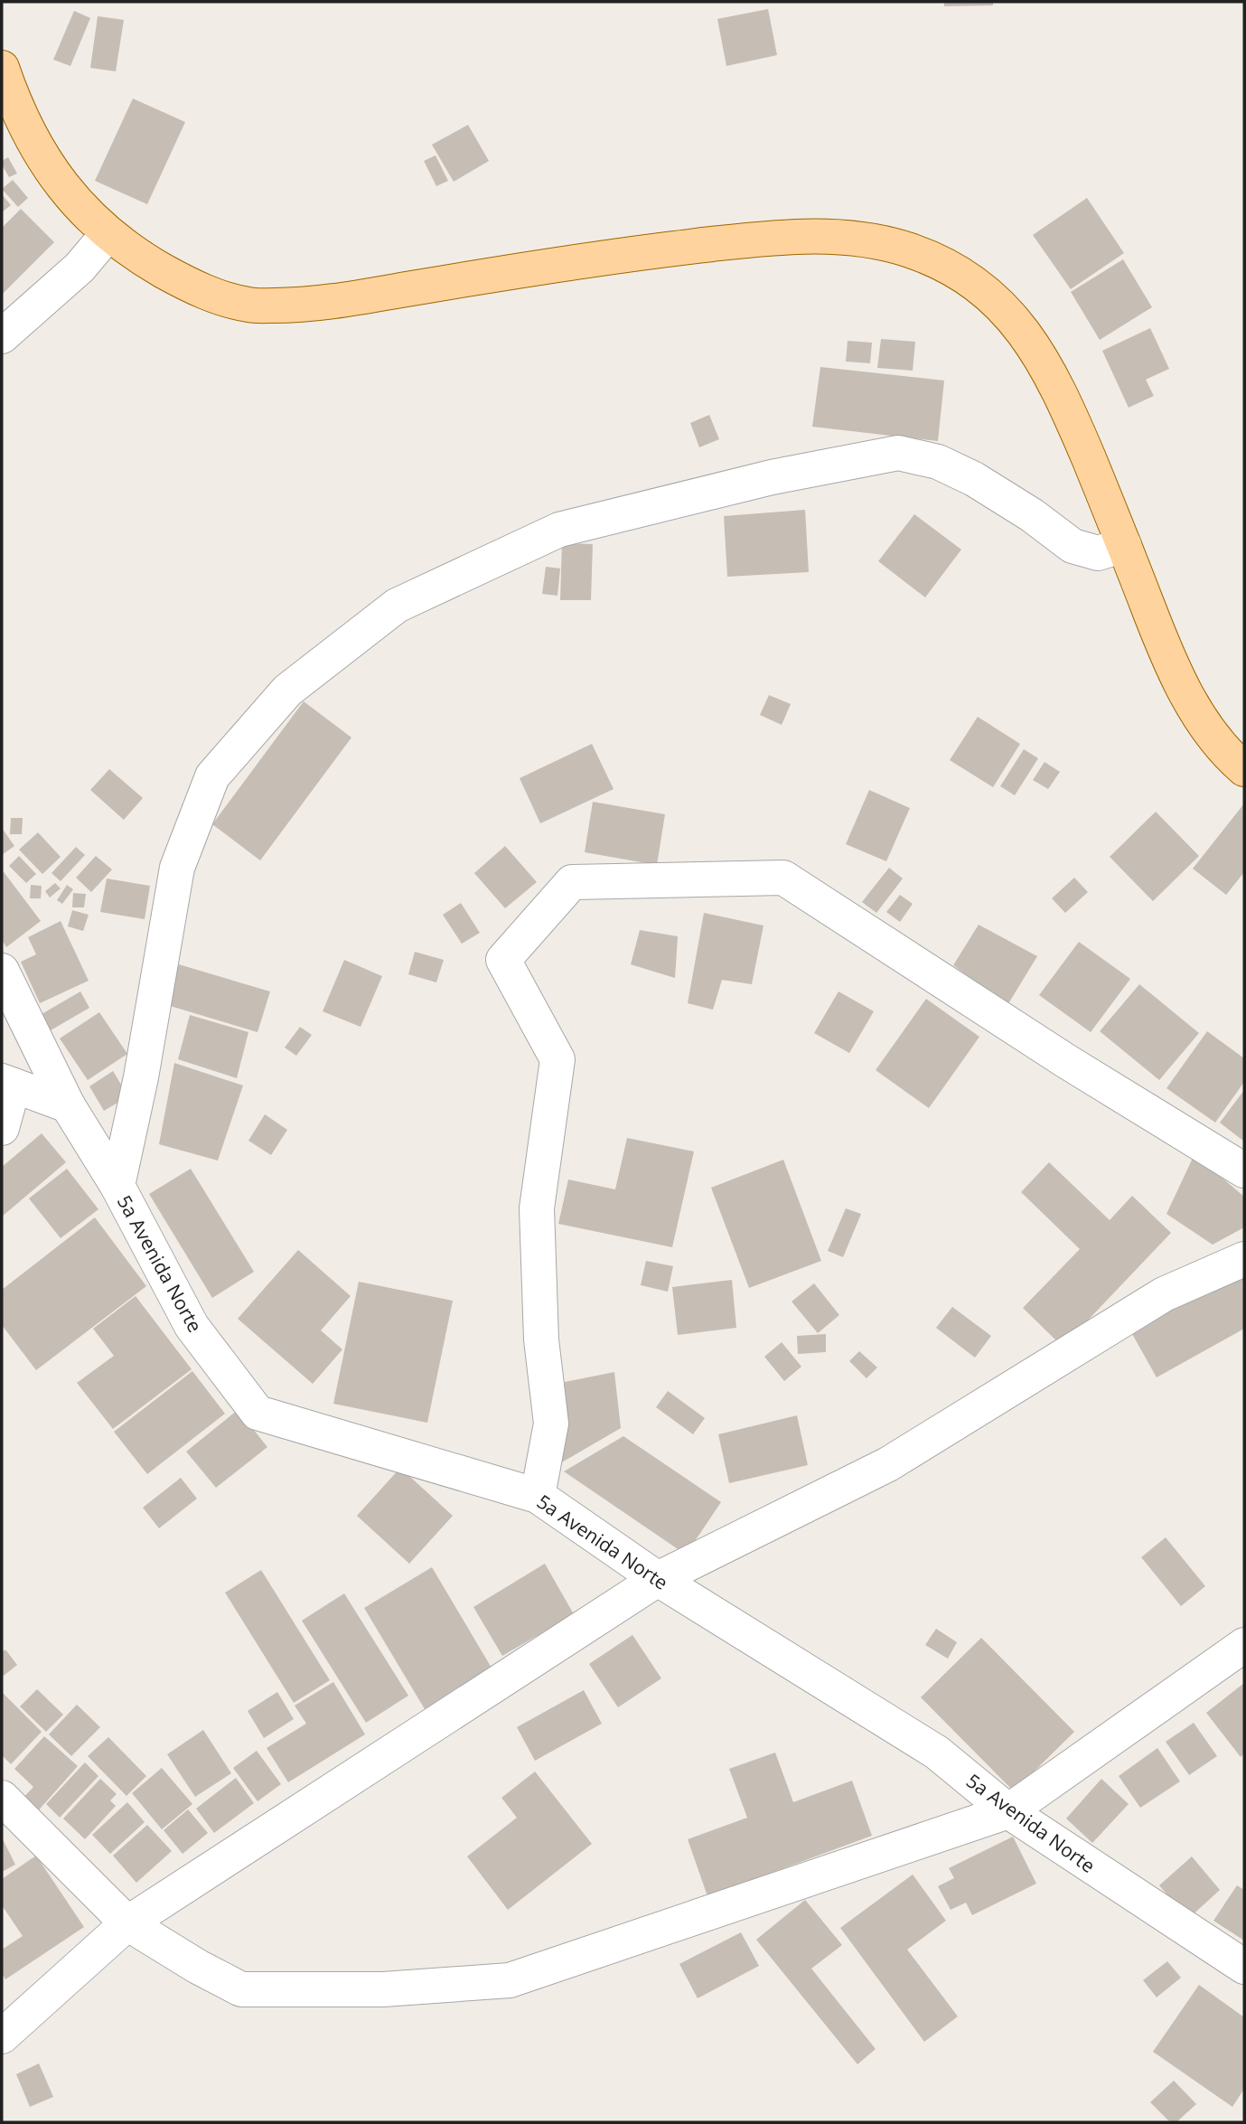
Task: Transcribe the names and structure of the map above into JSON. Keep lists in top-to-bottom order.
{
  "streets": {
    "street": ["5a Avenida Norte"]
  }
}
